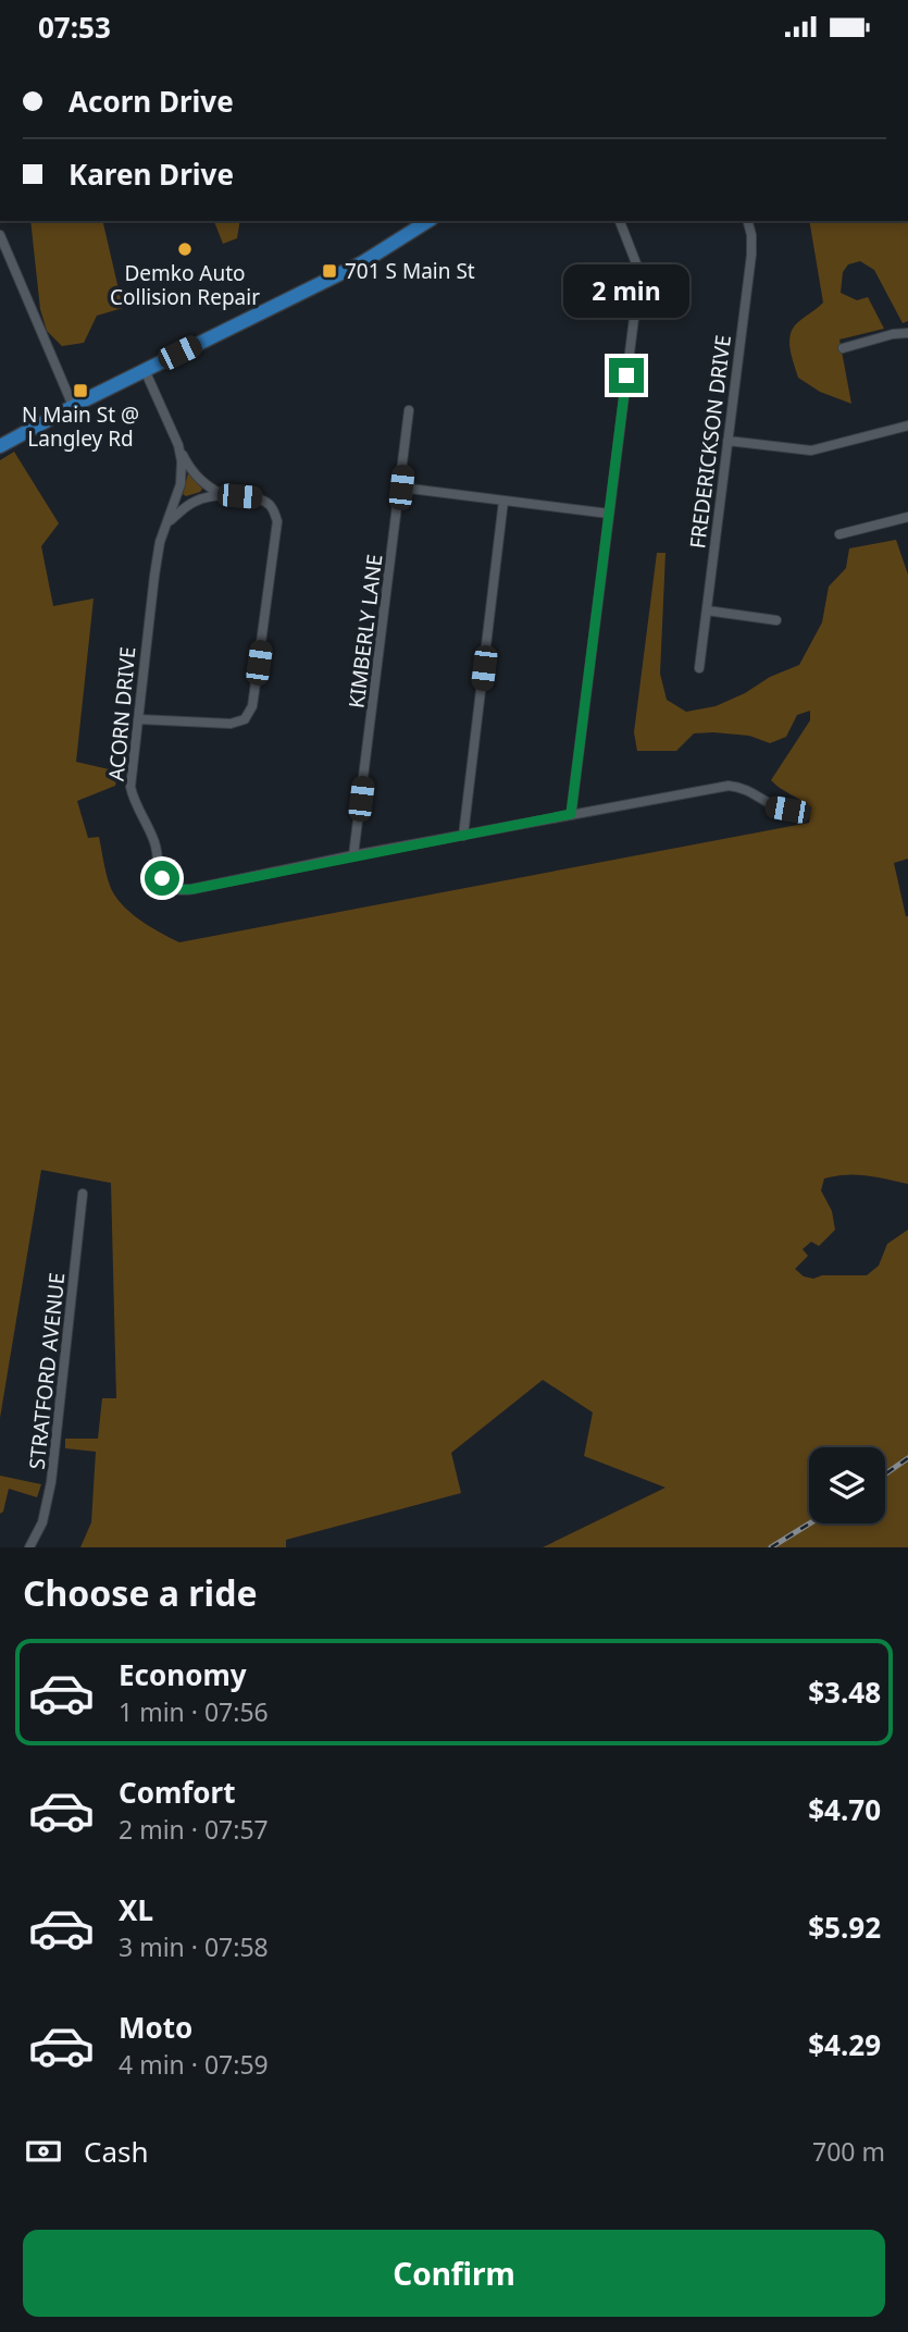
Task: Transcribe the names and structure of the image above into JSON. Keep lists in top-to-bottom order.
{
  "streets": {
    "street": [
      "FREDERICKSON DRIVE",
      "KIMBERLY LANE",
      "ACORN DRIVE",
      "STRATFORD AVENUE"
    ]
  },
  "crossings": [
    ["KIMBERLY LANE", "ACORN DRIVE"]
  ],
  "places": {
    "other": ["Demko Auto Collision Repair"],
    "transit": ["701 S Main St", "N Main St @ Langley Rd"]
  },
  "page": {
    "status": "07:53",
    "banner": ["Acorn Drive", "Karen Drive"],
    "bubble": "2 min",
    "heading": "Choose a ride",
    "list": [
      {
        "name": "Economy",
        "note": "1 min · 07:56",
        "value": "$3.48"
      },
      {
        "name": "Comfort",
        "note": "2 min · 07:57",
        "value": "$4.70"
      },
      {
        "name": "XL",
        "note": "3 min · 07:58",
        "value": "$5.92"
      },
      {
        "name": "Moto",
        "note": "4 min · 07:59",
        "value": "$4.29"
      }
    ],
    "pay": ["Cash", "700 m"],
    "buttons": "Confirm"
  }
}
